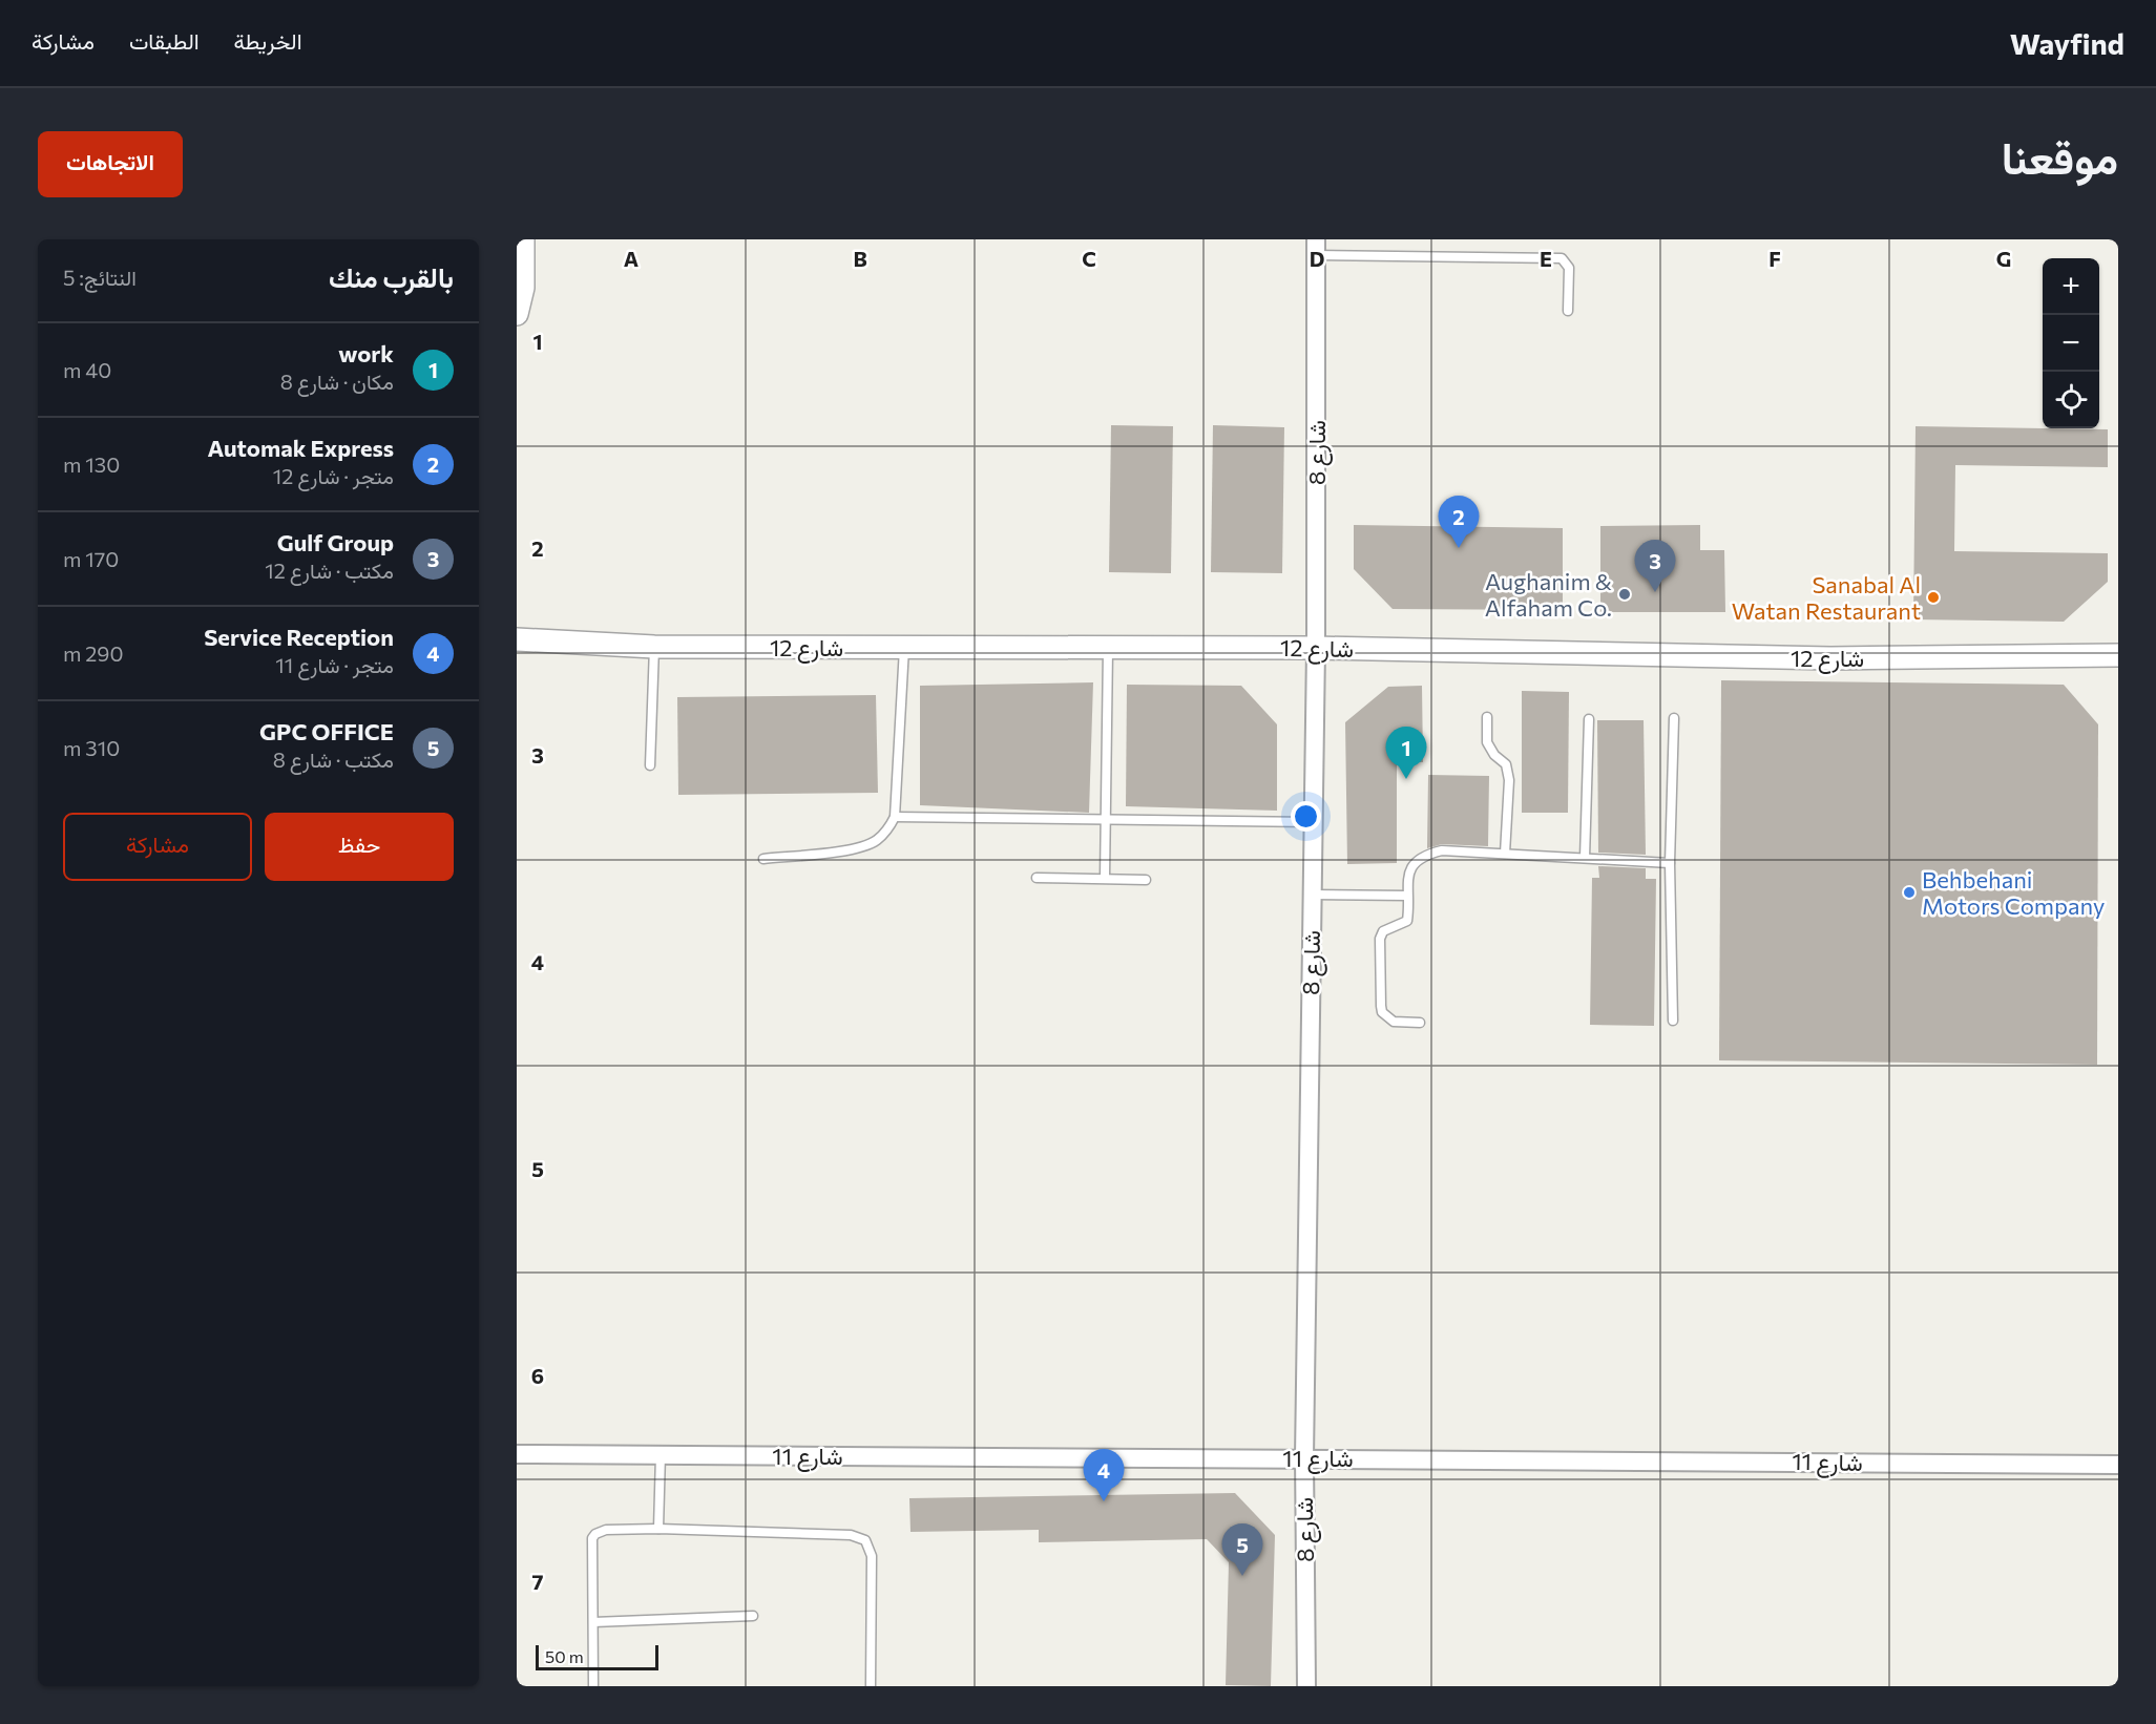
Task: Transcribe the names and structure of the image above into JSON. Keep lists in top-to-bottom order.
{
  "streets": {
    "street": ["شارع 8", "شارع 12", "شارع 11"]
  },
  "crossings": [
    ["شارع 8", "شارع 12"],
    ["شارع 8", "شارع 11"]
  ],
  "places": ["Aughanim & Alfaham Co.", "Sanabal Al Watan Restaurant", "Behbehani Motors Company"],
  "scale_bar": "50 m",
  "page": {
    "header": "Wayfind",
    "nav": ["الخريطة", "الطبقات", "مشاركة"],
    "title": "موقعنا",
    "buttons": [
      "الاتجاهات",
      ["حفظ", "مشاركة"]
    ],
    "heading": ["بالقرب منك", "النتائج: 5"],
    "map_buttons": ["+", "−"],
    "list": [
      {
        "mark": "1",
        "name": "work",
        "note": "مكان · شارع 8",
        "value": "40 m"
      },
      {
        "mark": "2",
        "name": "Automak Express",
        "note": "متجر · شارع 12",
        "value": "130 m"
      },
      {
        "mark": "3",
        "name": "Gulf Group",
        "note": "مكتب · شارع 12",
        "value": "170 m"
      },
      {
        "mark": "4",
        "name": "Service Reception",
        "note": "متجر · شارع 11",
        "value": "290 m"
      },
      {
        "mark": "5",
        "name": "GPC OFFICE",
        "note": "مكتب · شارع 8",
        "value": "310 m"
      }
    ],
    "pins": [
      "2",
      "3",
      "1",
      "4",
      "5"
    ],
    "scale": "50 m"
  },
  "grid": {
    "columns": [
      "A",
      "B",
      "C",
      "D",
      "E",
      "F",
      "G"
    ],
    "rows": [
      "1",
      "2",
      "3",
      "4",
      "5",
      "6",
      "7"
    ]
  }
}
